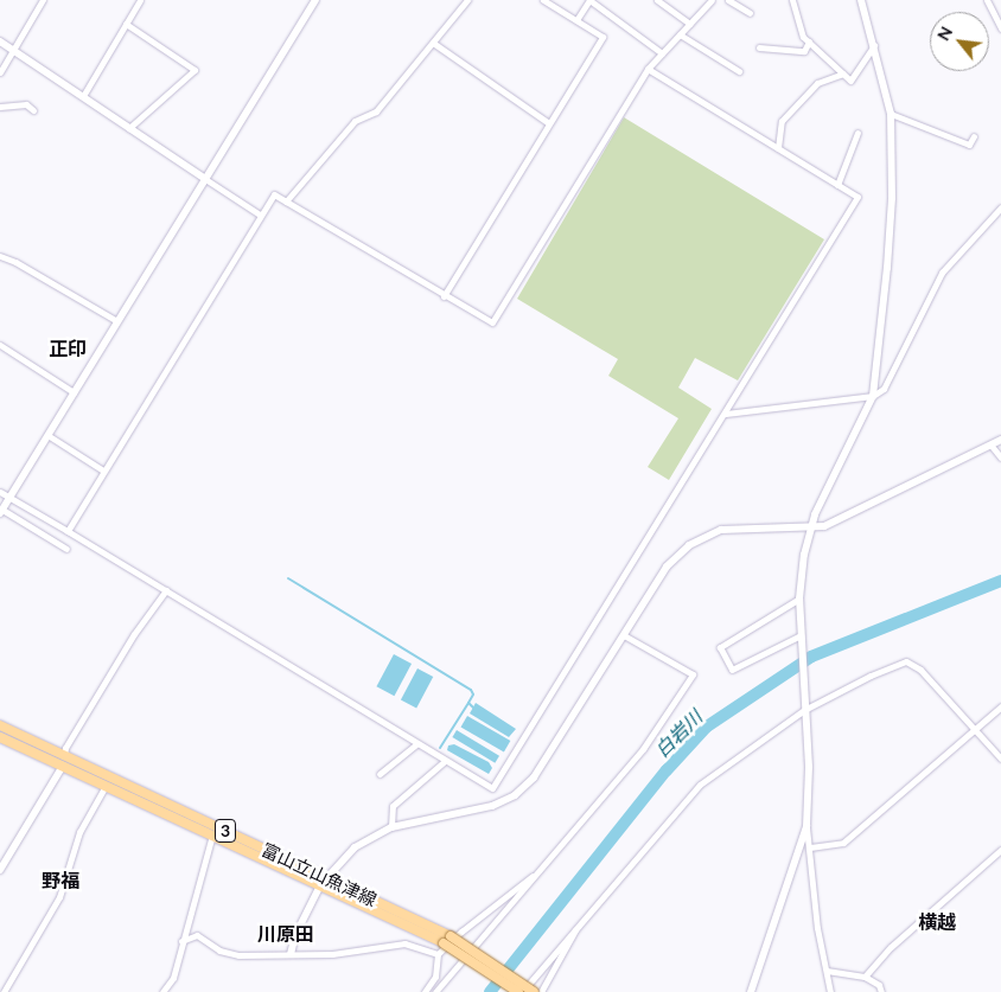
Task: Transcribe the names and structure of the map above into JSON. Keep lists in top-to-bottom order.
{
  "streets": {
    "main road": ["3", "富山立山魚津線"]
  },
  "districts": [
    "正印",
    "野福",
    "横越",
    "川原田"
  ],
  "water": ["白岩川"],
  "north": "top left"
}
